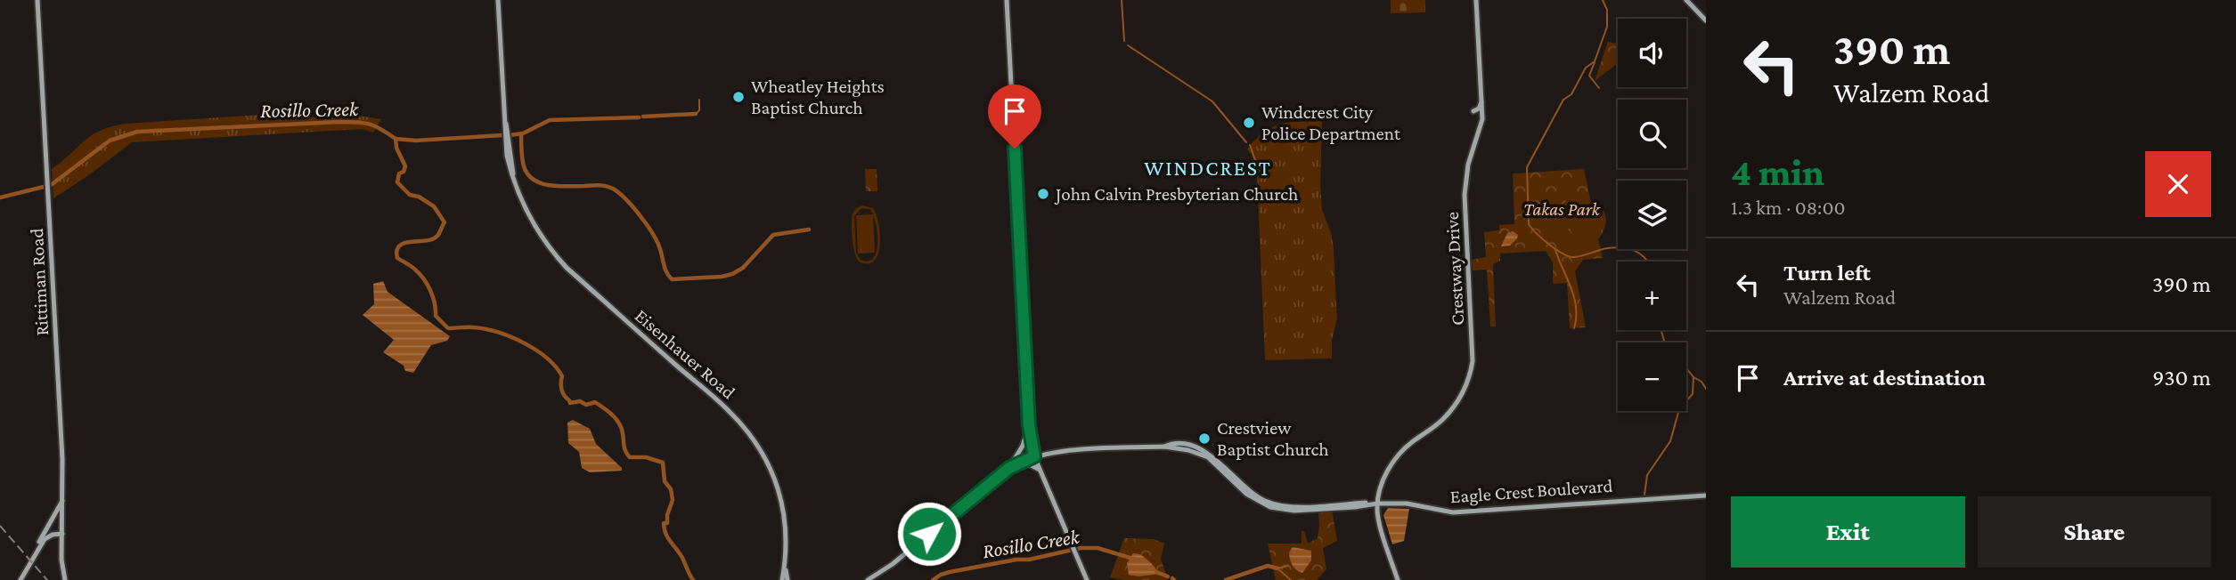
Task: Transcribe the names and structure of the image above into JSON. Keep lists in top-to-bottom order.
{
  "streets": {
    "main road": [
      "Crestway Drive",
      "Rittiman Road",
      "Eisenhauer Road",
      "Eagle Crest Boulevard"
    ]
  },
  "crossings": [
    ["Crestway Drive", "Eagle Crest Boulevard"]
  ],
  "districts": ["WINDCREST"],
  "water": ["Rosillo Creek"],
  "parks": ["Takas Park"],
  "places": [
    "Wheatley Heights Baptist Church",
    "Windcrest City Police Department",
    "John Calvin Presbyterian Church",
    "Crestview Baptist Church"
  ],
  "page": {
    "turn": ["390 m", "Walzem Road"],
    "map_buttons": ["+", "−"],
    "heading": ["4 min", "1.3 km · 08:00"],
    "list": [
      {
        "name": "Turn left",
        "note": "Walzem Road",
        "value": "390 m"
      },
      {
        "name": "Arrive at destination",
        "value": "930 m"
      }
    ],
    "buttons": ["Exit", "Share"]
  }
}
